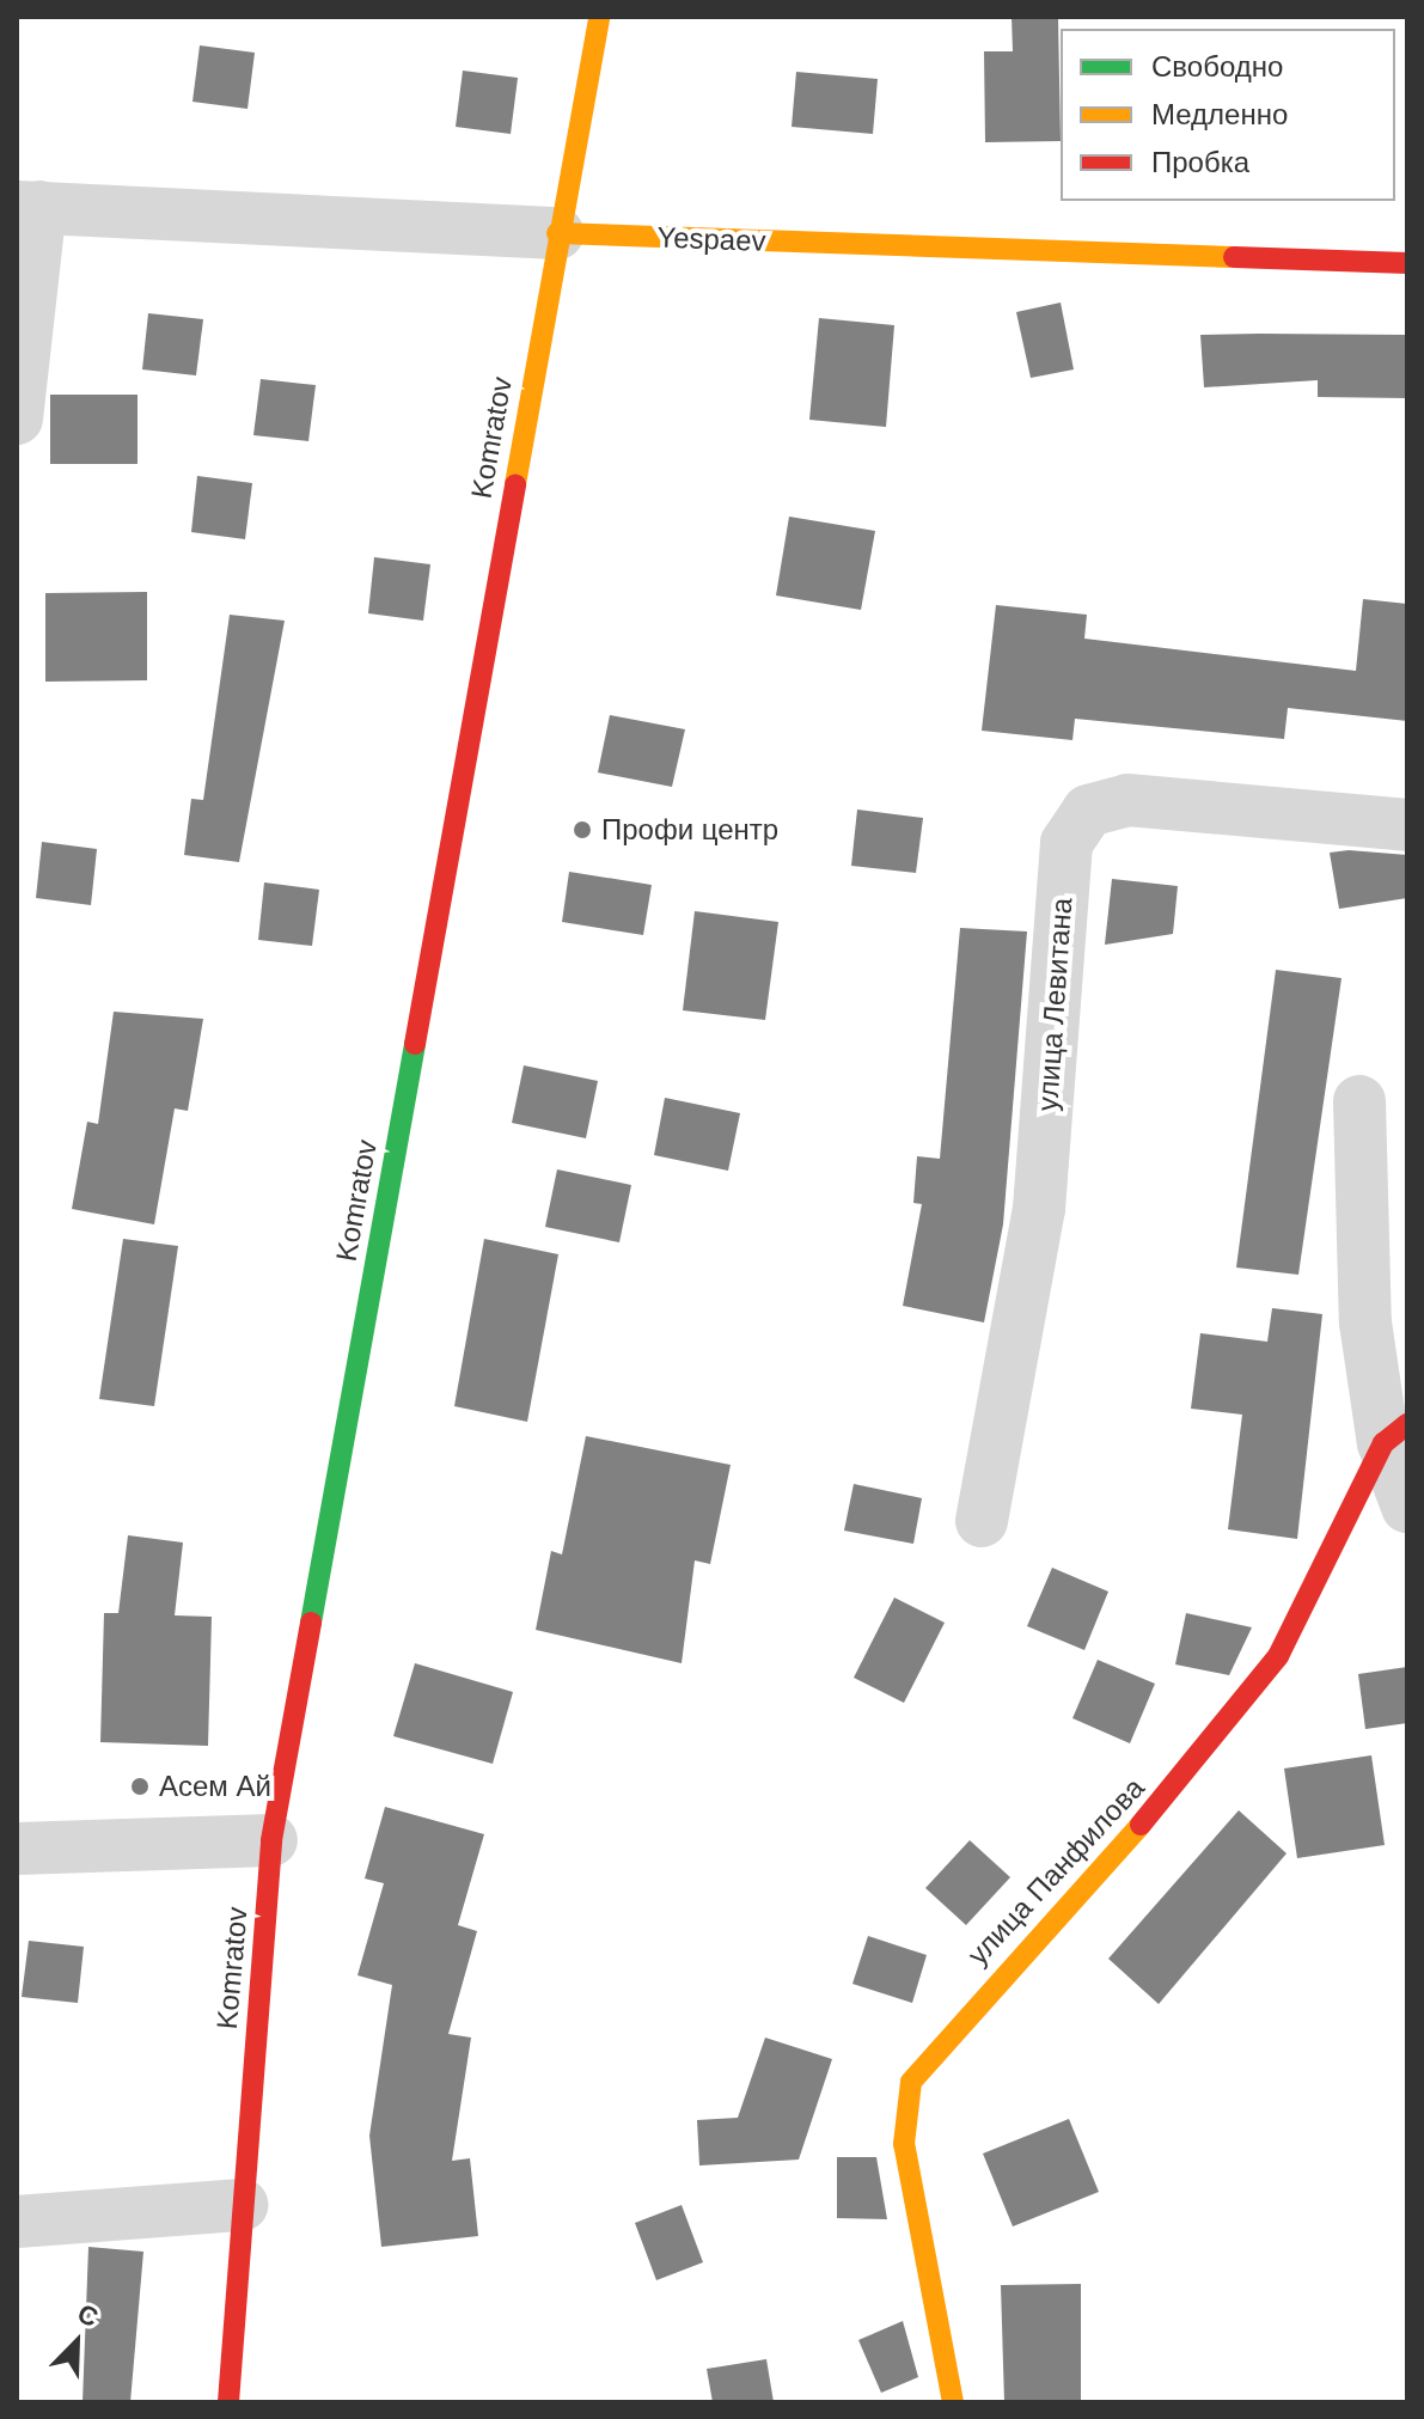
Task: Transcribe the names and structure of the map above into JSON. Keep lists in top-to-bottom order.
{
  "streets": {
    "street": [
      "Yespaev",
      "Komratov",
      "улица Левитана",
      "улица Панфилова"
    ]
  },
  "crossings": [
    ["Yespaev", "Komratov"]
  ],
  "places": ["Профи центр", "Асем Ай"],
  "legend": ["Свободно", "Медленно", "Пробка"],
  "north": "top right"
}
